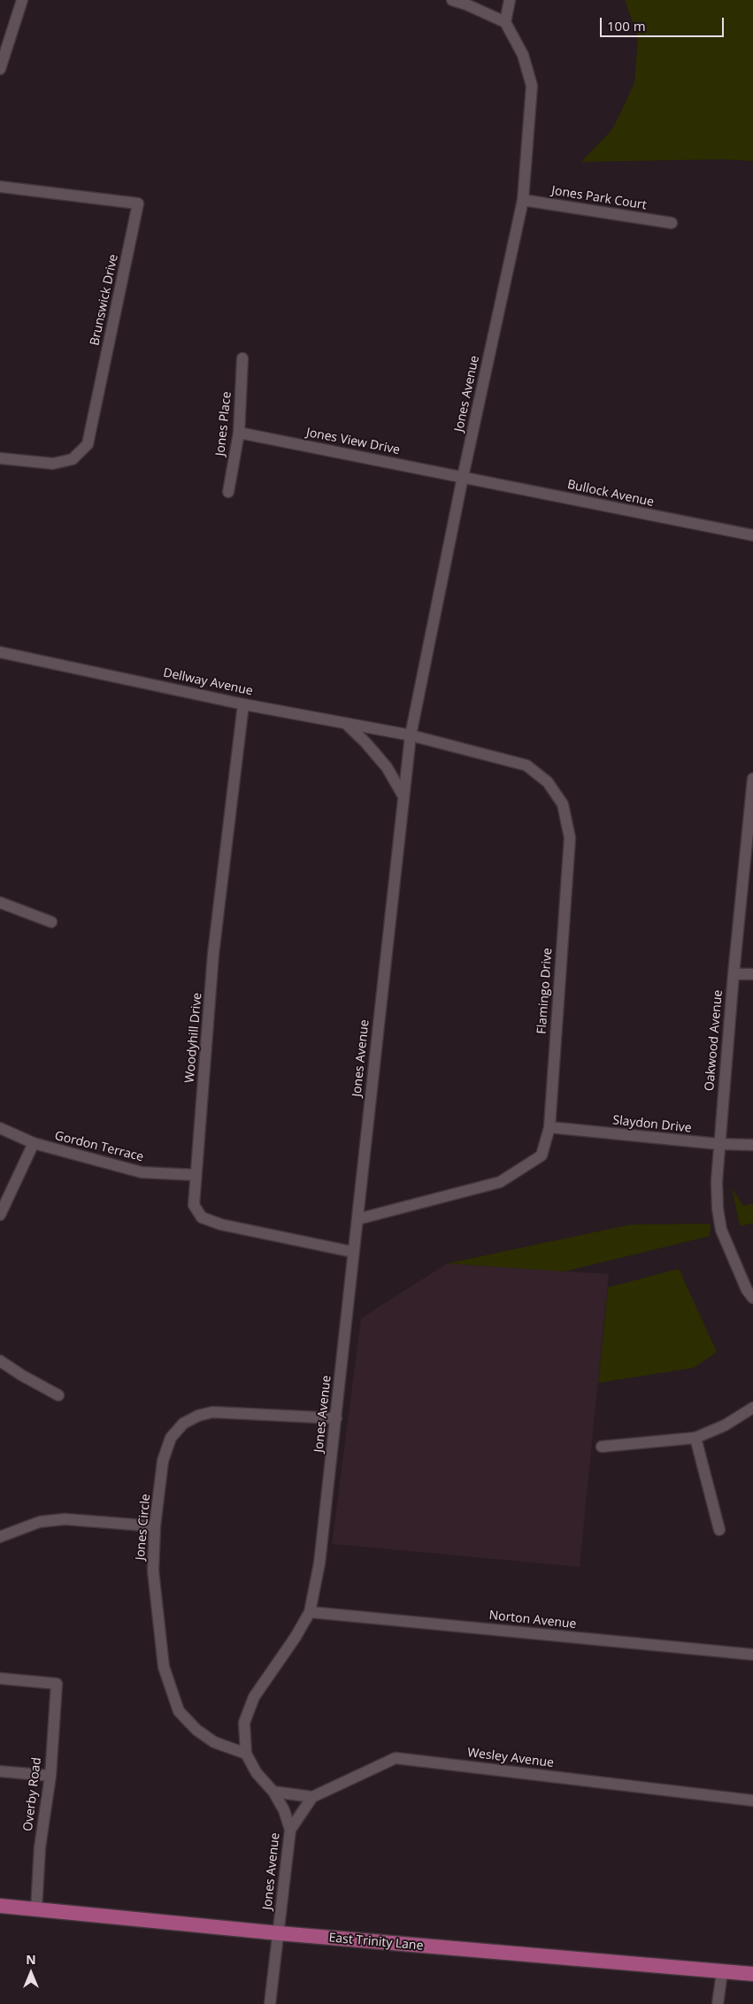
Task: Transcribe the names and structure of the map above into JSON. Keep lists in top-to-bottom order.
{
  "streets": {
    "main road": ["East Trinity Lane"],
    "street": [
      "Jones Park Court",
      "Brunswick Drive",
      "Jones Avenue",
      "Jones Place",
      "Jones View Drive",
      "Bullock Avenue",
      "Dellway Avenue",
      "Flamingo Drive",
      "Woodyhill Drive",
      "Oakwood Avenue",
      "Slaydon Drive",
      "Gordon Terrace",
      "Jones Circle",
      "Norton Avenue",
      "Wesley Avenue",
      "Overby Road"
    ]
  },
  "crossings": [
    ["Jones Park Court", "Jones Avenue"],
    ["Jones Avenue", "Jones View Drive"],
    ["Jones Avenue", "Bullock Avenue"],
    ["Jones Avenue", "Dellway Avenue"],
    ["Jones Avenue", "Flamingo Drive"],
    ["Jones Avenue", "Woodyhill Drive"],
    ["Jones Avenue", "Jones Circle"],
    ["Jones Avenue", "Norton Avenue"],
    ["Jones Avenue", "East Trinity Lane"],
    ["Jones Place", "Jones View Drive"],
    ["Jones View Drive", "Bullock Avenue"],
    ["Dellway Avenue", "Flamingo Drive"],
    ["Dellway Avenue", "Woodyhill Drive"],
    ["Flamingo Drive", "Slaydon Drive"],
    ["Woodyhill Drive", "Gordon Terrace"],
    ["Oakwood Avenue", "Slaydon Drive"],
    ["Overby Road", "East Trinity Lane"]
  ],
  "scale_bar": "100 m",
  "north": "top"
}
